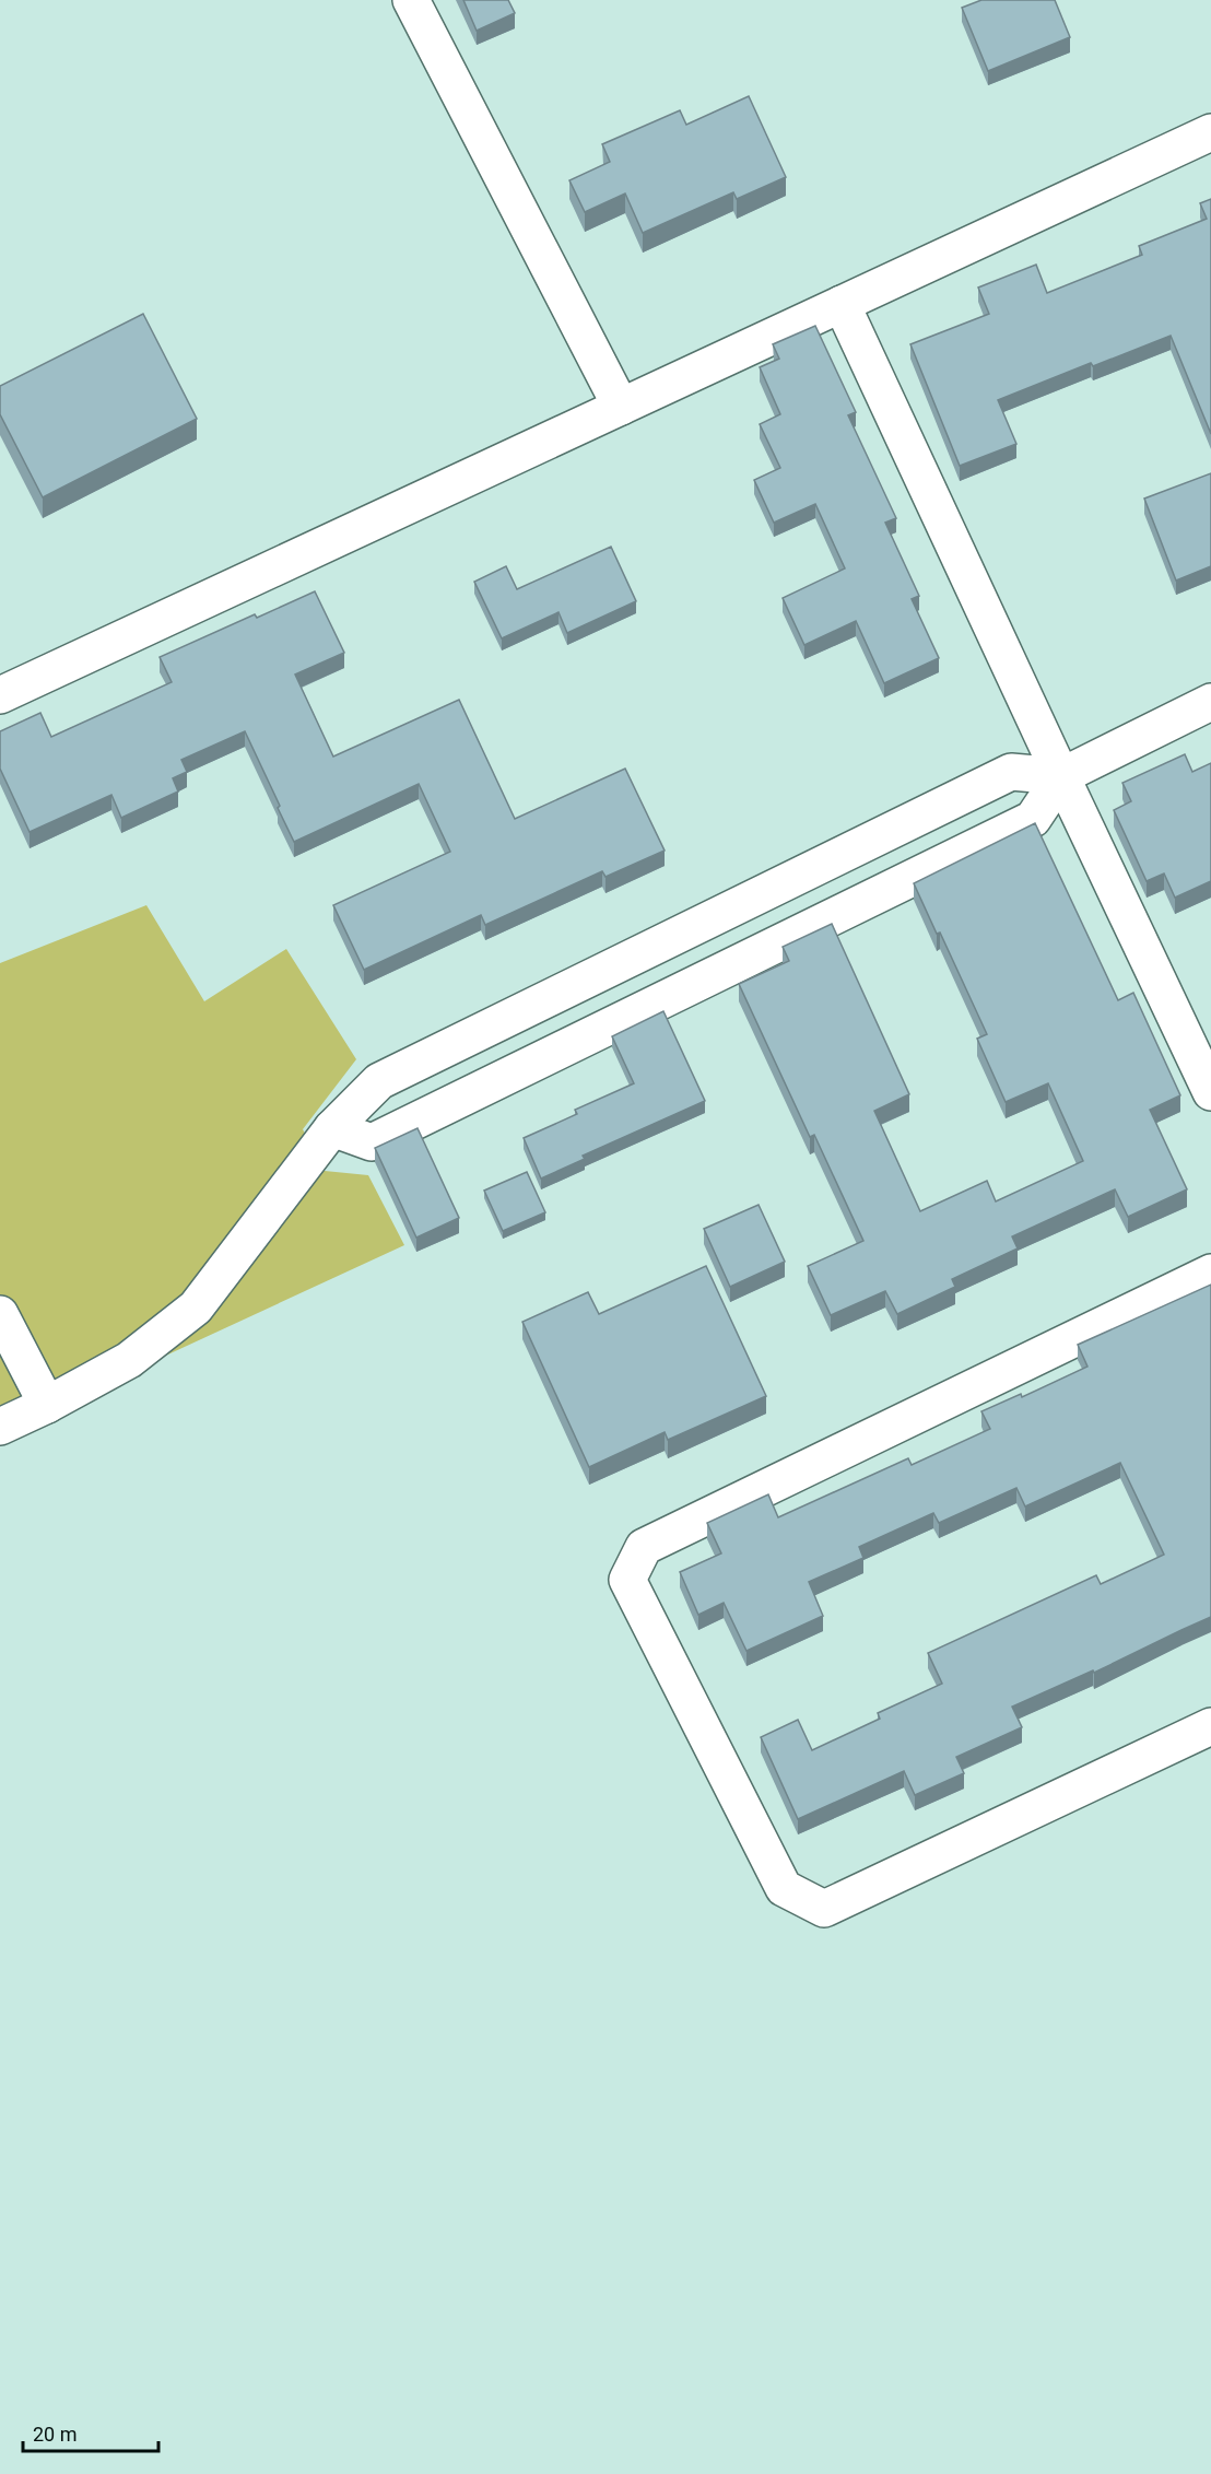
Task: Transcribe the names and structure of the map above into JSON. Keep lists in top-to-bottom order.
{
  "scale_bar": "20 m"
}
